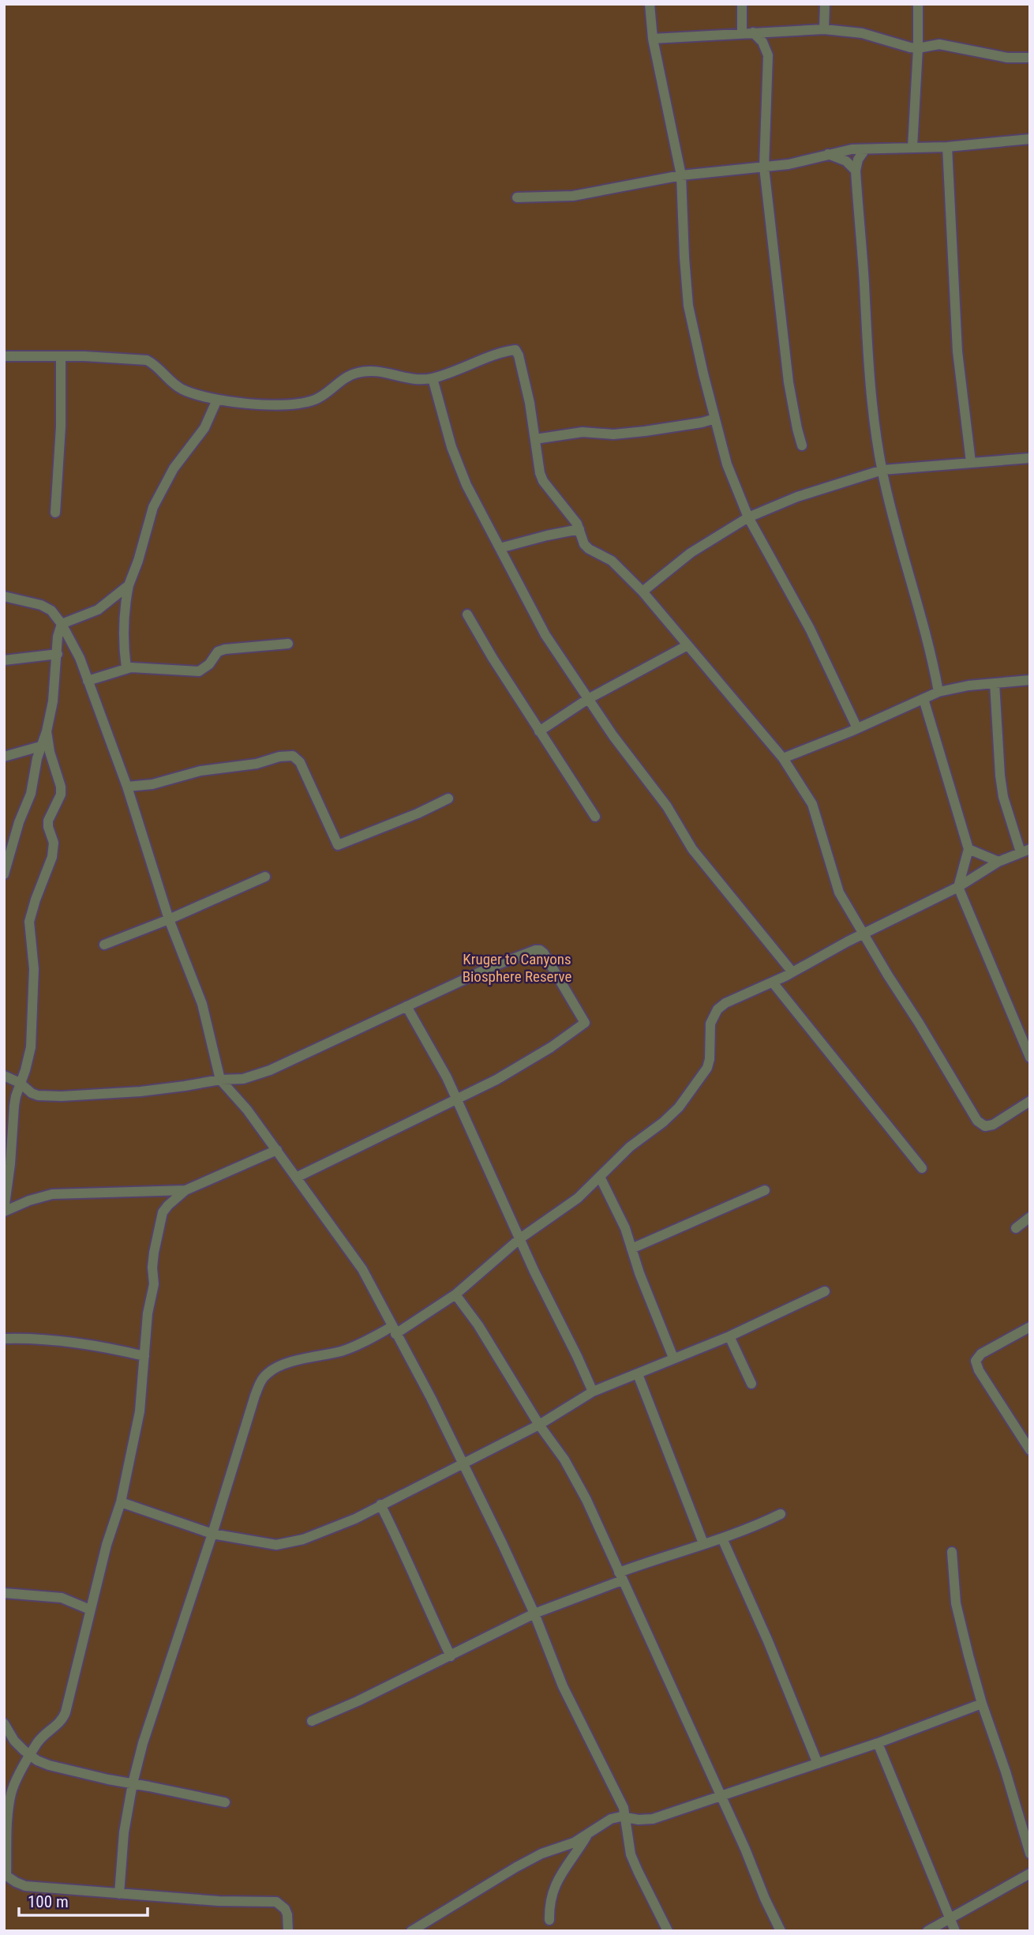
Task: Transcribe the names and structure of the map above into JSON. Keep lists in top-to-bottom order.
{
  "parks": ["Kruger to Canyons Biosphere Reserve"],
  "scale_bar": "100 m"
}
